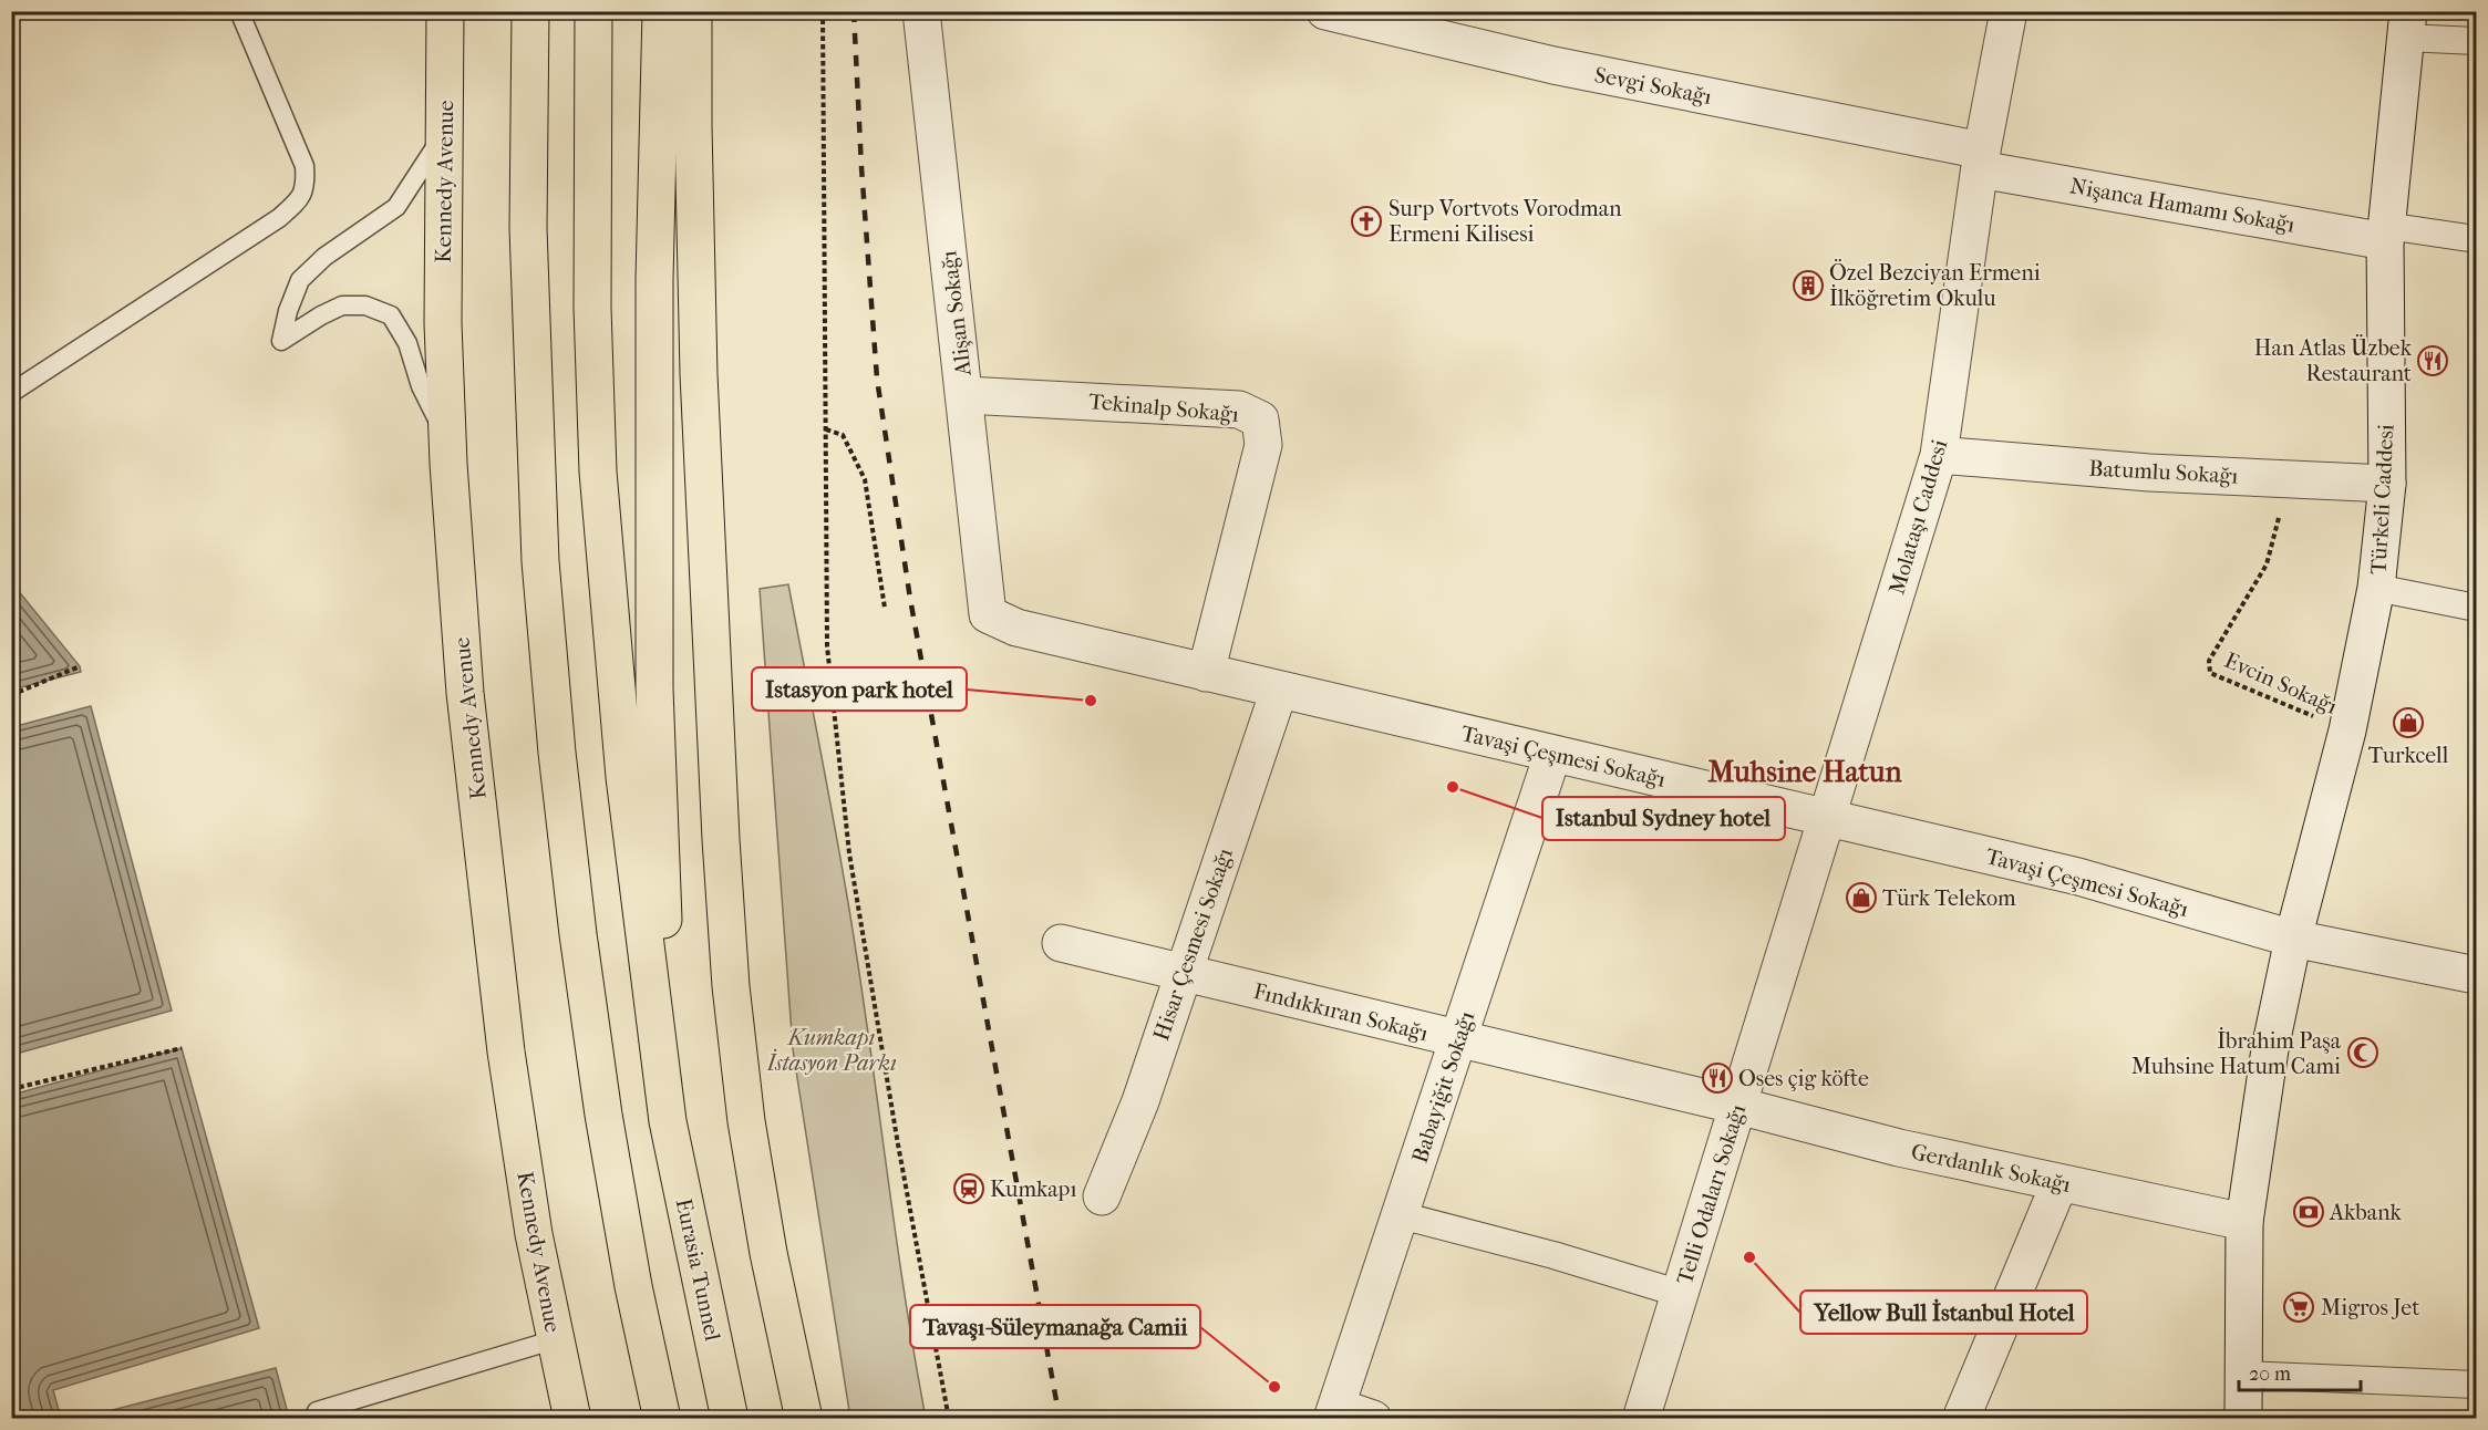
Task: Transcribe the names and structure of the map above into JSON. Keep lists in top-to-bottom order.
{
  "streets": {
    "main road": ["Kennedy Avenue", "Eurasia Tunnel"],
    "street": [
      "Sevgi Sokağı",
      "Nişanca Hamamı Sokağı",
      "Alişan Sokağı",
      "Tekinalp Sokağı",
      "Batumlu Sokağı",
      "Türkeli Caddesi",
      "Molataşı Caddesi",
      "Tavaşi Çeşmesi Sokağı",
      "Hisar Çesmesi Sokağı",
      "Fındıkkıran Sokağı",
      "Babayiğit Sokağı",
      "Gerdanlık Sokağı",
      "Telli Odaları Sokağı"
    ],
    "path": ["Evcin Sokağı"]
  },
  "crossings": [
    ["Sevgi Sokağı", "Nişanca Hamamı Sokağı"],
    ["Sevgi Sokağı", "Molataşı Caddesi"],
    ["Nişanca Hamamı Sokağı", "Türkeli Caddesi"],
    ["Nişanca Hamamı Sokağı", "Molataşı Caddesi"],
    ["Alişan Sokağı", "Tekinalp Sokağı"],
    ["Alişan Sokağı", "Tavaşi Çeşmesi Sokağı"],
    ["Tekinalp Sokağı", "Tavaşi Çeşmesi Sokağı"],
    ["Batumlu Sokağı", "Türkeli Caddesi"],
    ["Batumlu Sokağı", "Molataşı Caddesi"],
    ["Batumlu Sokağı", "Evcin Sokağı"],
    ["Türkeli Caddesi", "Evcin Sokağı"],
    ["Türkeli Caddesi", "Tavaşi Çeşmesi Sokağı"],
    ["Türkeli Caddesi", "Gerdanlık Sokağı"],
    ["Molataşı Caddesi", "Tavaşi Çeşmesi Sokağı"],
    ["Molataşı Caddesi", "Telli Odaları Sokağı"],
    ["Tavaşi Çeşmesi Sokağı", "Hisar Çesmesi Sokağı"],
    ["Tavaşi Çeşmesi Sokağı", "Babayiğit Sokağı"],
    ["Tavaşi Çeşmesi Sokağı", "Telli Odaları Sokağı"],
    ["Hisar Çesmesi Sokağı", "Fındıkkıran Sokağı"],
    ["Fındıkkıran Sokağı", "Babayiğit Sokağı"],
    ["Fındıkkıran Sokağı", "Gerdanlık Sokağı"],
    ["Fındıkkıran Sokağı", "Telli Odaları Sokağı"],
    ["Gerdanlık Sokağı", "Telli Odaları Sokağı"]
  ],
  "districts": ["Muhsine Hatun"],
  "parks": ["Kumkapı İstasyon Parkı"],
  "places": {
    "church": ["Surp Vortvots Vorodman Ermeni Kilisesi"],
    "building": ["Özel Bezciyan Ermeni İlköğretim Okulu"],
    "restaurant": ["Han Atlas Üzbek Restaurant", "Oses çig köfte"],
    "other": [
      "Istasyon park hotel",
      "Istanbul Sydney hotel",
      "Yellow Bull İstanbul Hotel",
      "Tavaşı-Süleymanağa Camii"
    ],
    "shop": ["Turkcell", "Türk Telekom"],
    "mosque": ["İbrahim Paşa Muhsine Hatum Cami"],
    "station": ["Kumkapı"],
    "bank": ["Akbank"],
    "supermarket": ["Migros Jet"]
  },
  "scale_bar": "20 m"
}
